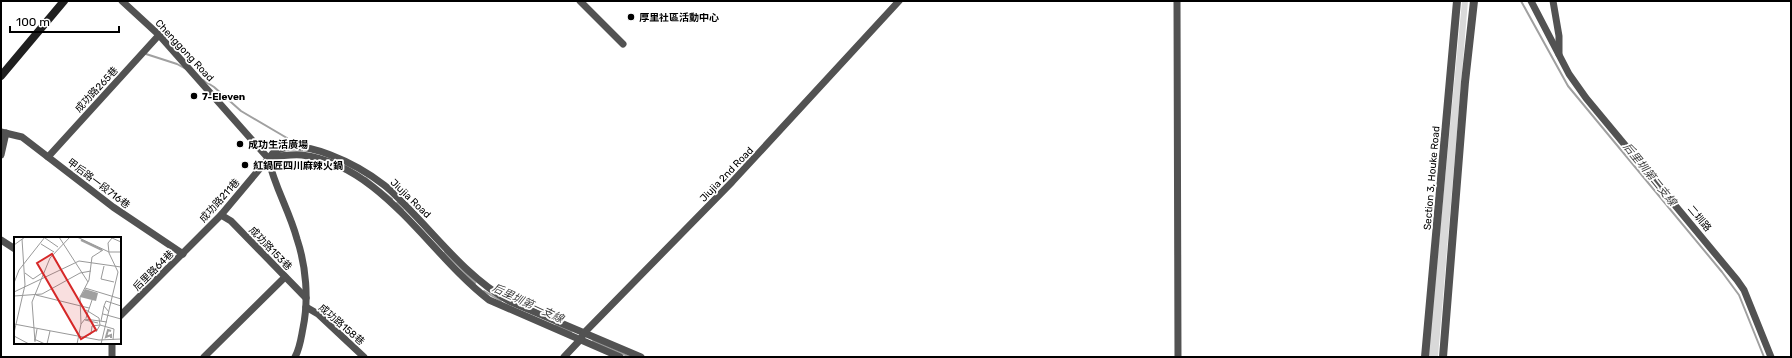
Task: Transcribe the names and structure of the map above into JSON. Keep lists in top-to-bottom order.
{
  "streets": {
    "street": [
      "Chenggong Road",
      "成功路265巷",
      "Jiujia 2nd Road",
      "Section 3, Houke Road",
      "甲后路一段716巷",
      "Jiujia Road",
      "成功路211巷",
      "二圳路",
      "成功路153巷",
      "后里路64巷",
      "成功路158巷"
    ]
  },
  "crossings": [
    ["Chenggong Road", "成功路265巷"],
    ["Chenggong Road", "Jiujia Road"],
    ["Chenggong Road", "成功路211巷"],
    ["Chenggong Road", "成功路153巷"],
    ["Chenggong Road", "成功路158巷"],
    ["成功路265巷", "甲后路一段716巷"],
    ["Jiujia 2nd Road", "Jiujia Road"],
    ["甲后路一段716巷", "成功路211巷"],
    ["甲后路一段716巷", "后里路64巷"],
    ["Jiujia Road", "成功路211巷"],
    ["成功路211巷", "成功路153巷"],
    ["成功路211巷", "后里路64巷"]
  ],
  "water": ["后里圳第二支線", "后里圳第一支線"],
  "places": [
    "厚里社區活動中心",
    "7-Eleven",
    "成功生活廣場",
    "紅鍋匠四川麻辣火鍋"
  ],
  "scale_bar": "100 m"
}
